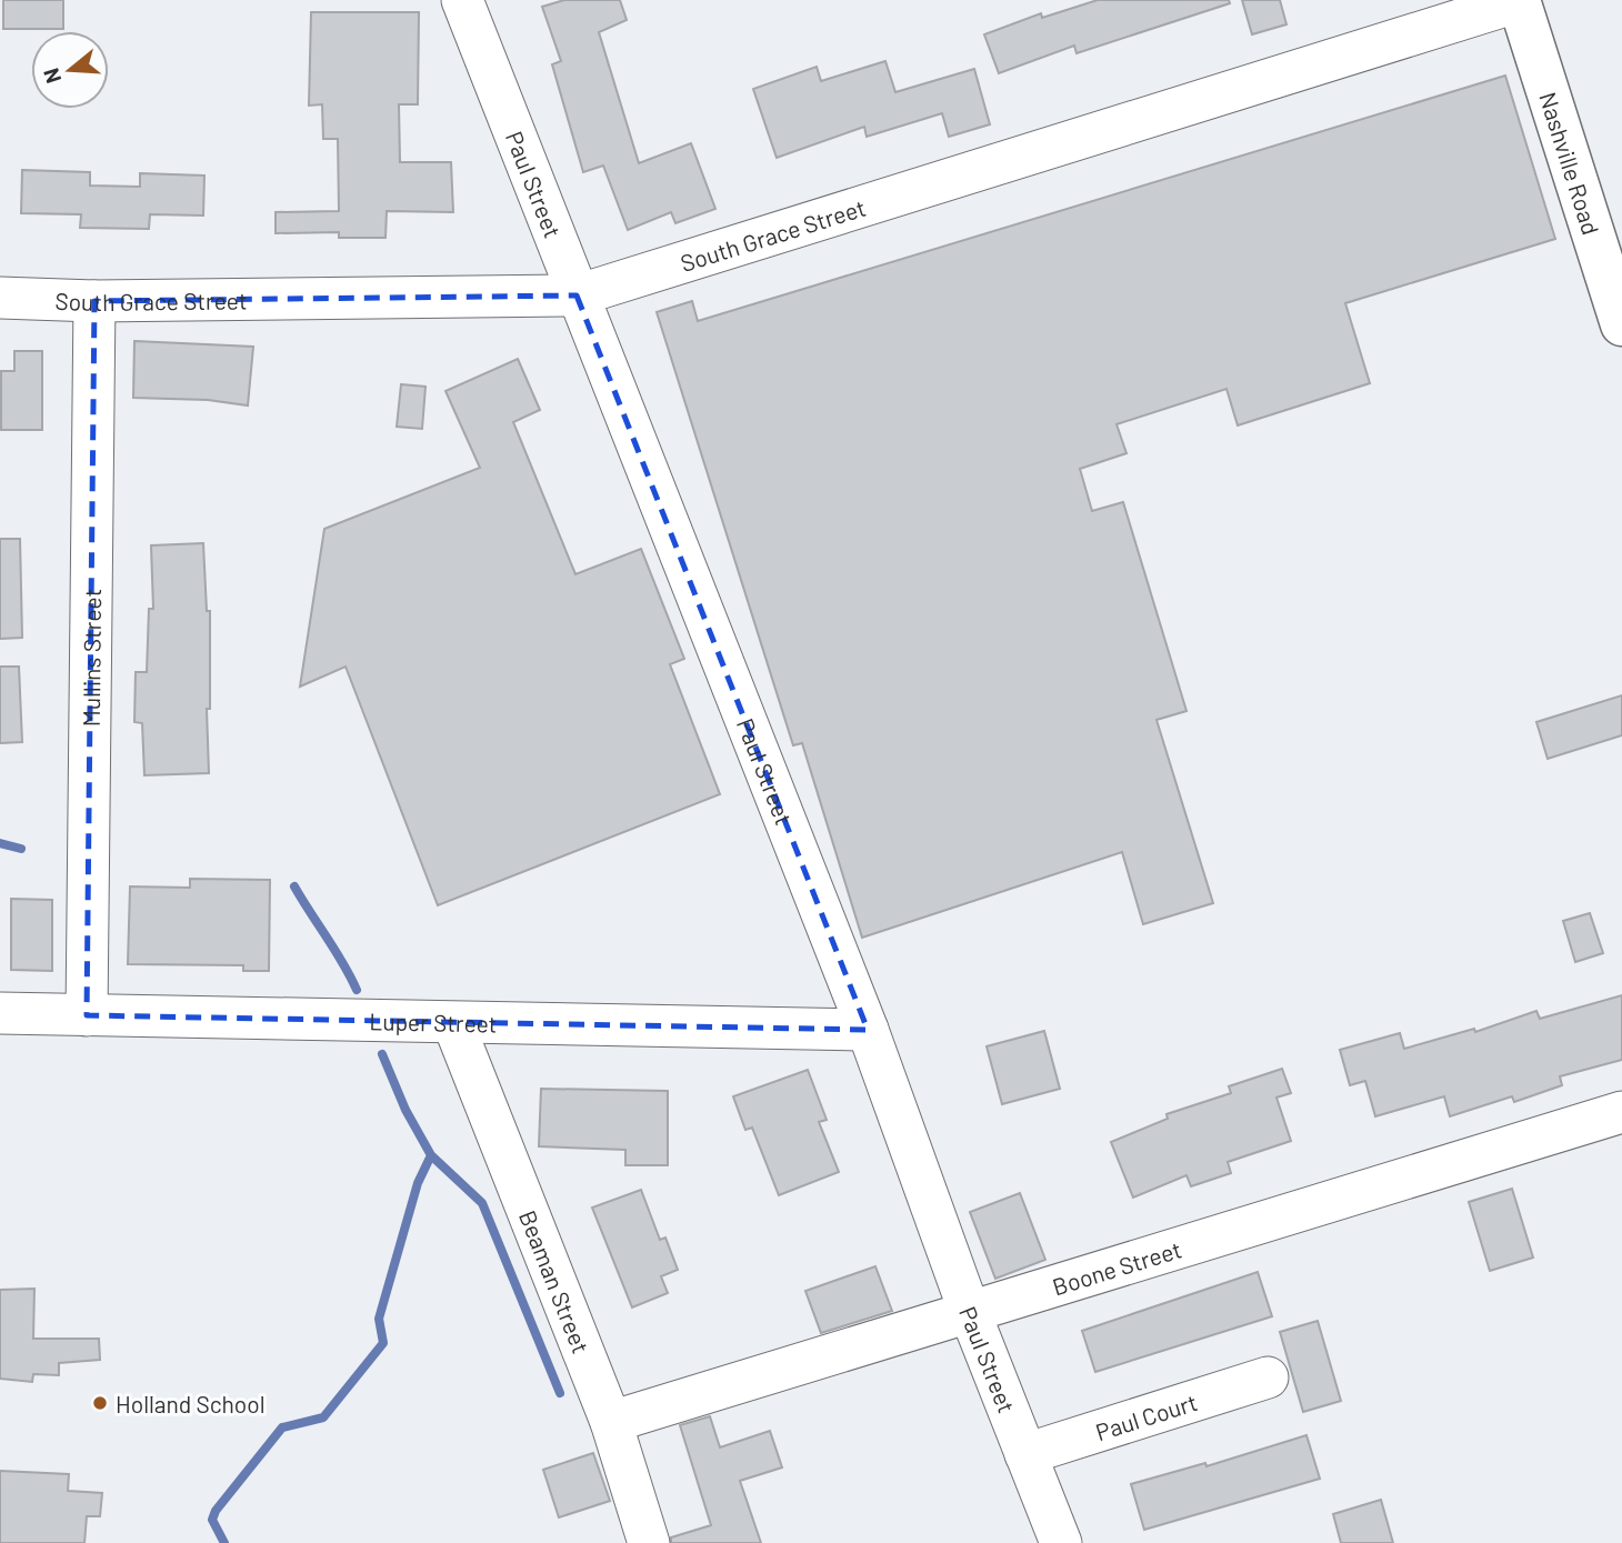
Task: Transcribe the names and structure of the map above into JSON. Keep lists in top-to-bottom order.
{
  "streets": {
    "main road": ["Nashville Road"],
    "street": [
      "Paul Street",
      "South Grace Street",
      "Mullins Street",
      "Luper Street",
      "Boone Street",
      "Beaman Street",
      "Paul Court"
    ]
  },
  "crossings": [
    ["Nashville Road", "South Grace Street"],
    ["Paul Street", "South Grace Street"],
    ["Paul Street", "Luper Street"],
    ["Paul Street", "Boone Street"],
    ["Paul Street", "Paul Court"],
    ["South Grace Street", "Mullins Street"],
    ["Mullins Street", "Luper Street"],
    ["Luper Street", "Beaman Street"],
    ["Boone Street", "Beaman Street"]
  ],
  "places": ["Holland School"],
  "north": "left"
}
